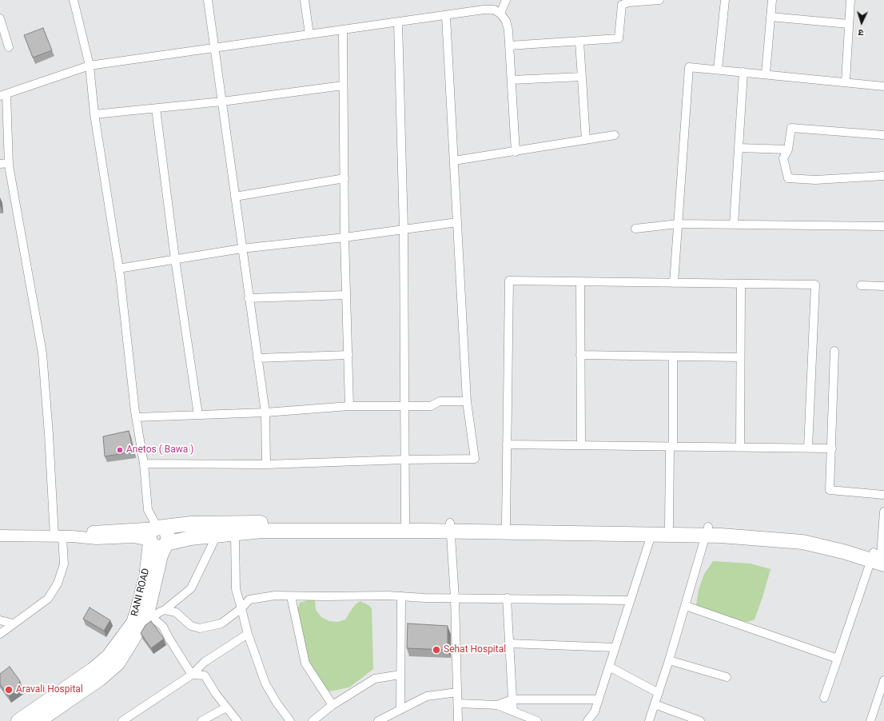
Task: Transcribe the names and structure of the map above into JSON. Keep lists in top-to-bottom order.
{
  "streets": {
    "highway": ["RANI ROAD"]
  },
  "places": ["Anetos ( Bawa )", "Sehat Hospital", "Aravali Hospital"],
  "north": "bottom"
}
